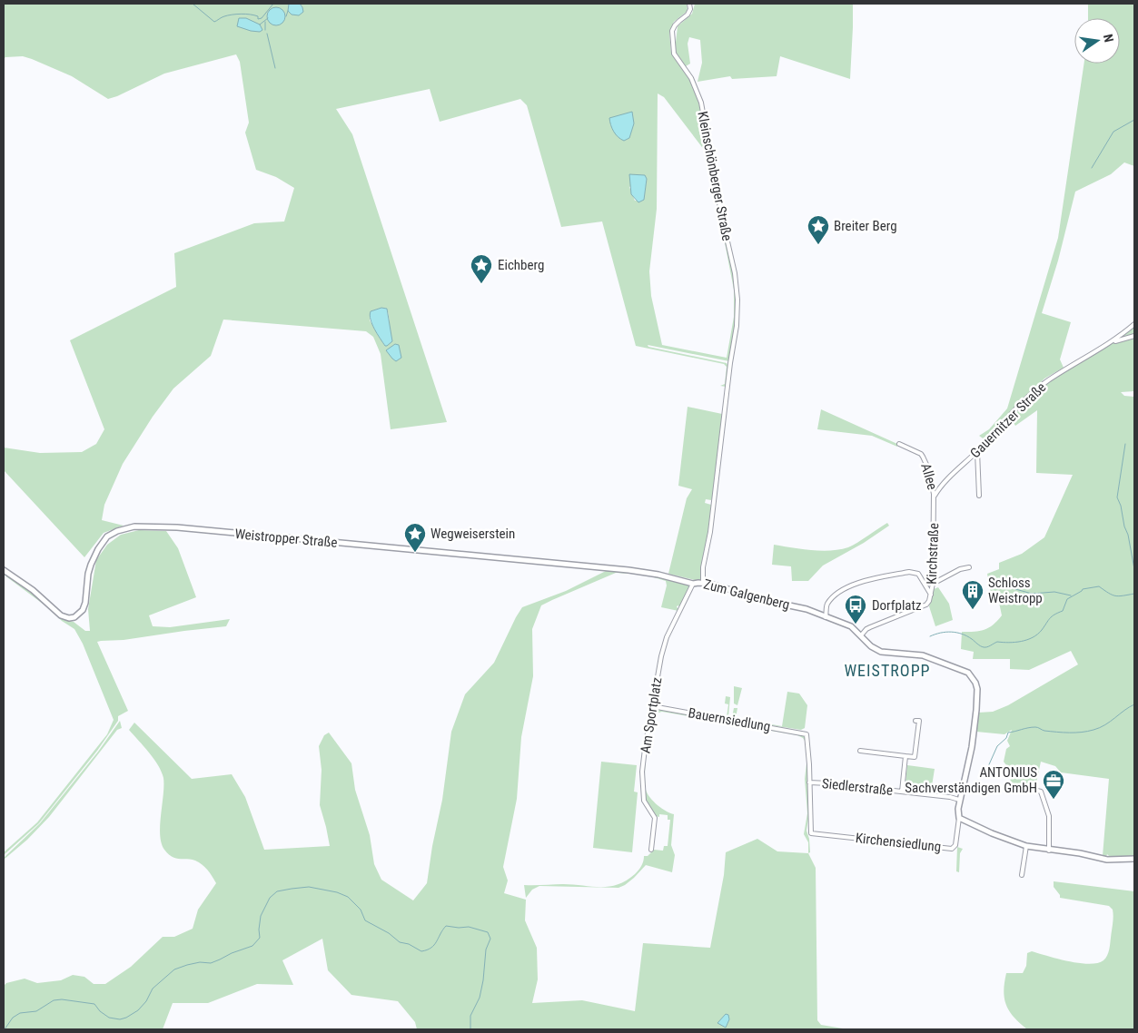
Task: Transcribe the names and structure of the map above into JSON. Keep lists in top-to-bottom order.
{
  "streets": {
    "street": [
      "Kleinschönberger Straße",
      "Gauernitzer Straße",
      "Allee",
      "Weistropper Straße",
      "Kirchstraße",
      "Zum Galgenberg",
      "Am Sportplatz",
      "Bauernsiedlung",
      "Siedlerstraße",
      "Kirchensiedlung"
    ]
  },
  "crossings": [
    ["Kleinschönberger Straße", "Zum Galgenberg"],
    ["Gauernitzer Straße", "Allee"],
    ["Gauernitzer Straße", "Kirchstraße"],
    ["Allee", "Kirchstraße"],
    ["Weistropper Straße", "Zum Galgenberg"],
    ["Kirchstraße", "Zum Galgenberg"],
    ["Zum Galgenberg", "Am Sportplatz"],
    ["Am Sportplatz", "Bauernsiedlung"],
    ["Bauernsiedlung", "Siedlerstraße"],
    ["Bauernsiedlung", "Kirchensiedlung"],
    ["Siedlerstraße", "Kirchensiedlung"]
  ],
  "districts": ["WEISTROPP"],
  "places": {
    "place": ["Breiter Berg", "Eichberg", "Wegweiserstein"],
    "building": ["Schloss Weistropp"],
    "bus stop": ["Dorfplatz"],
    "office": ["ANTONIUS Sachverständigen GmbH"]
  },
  "north": "right"
}
